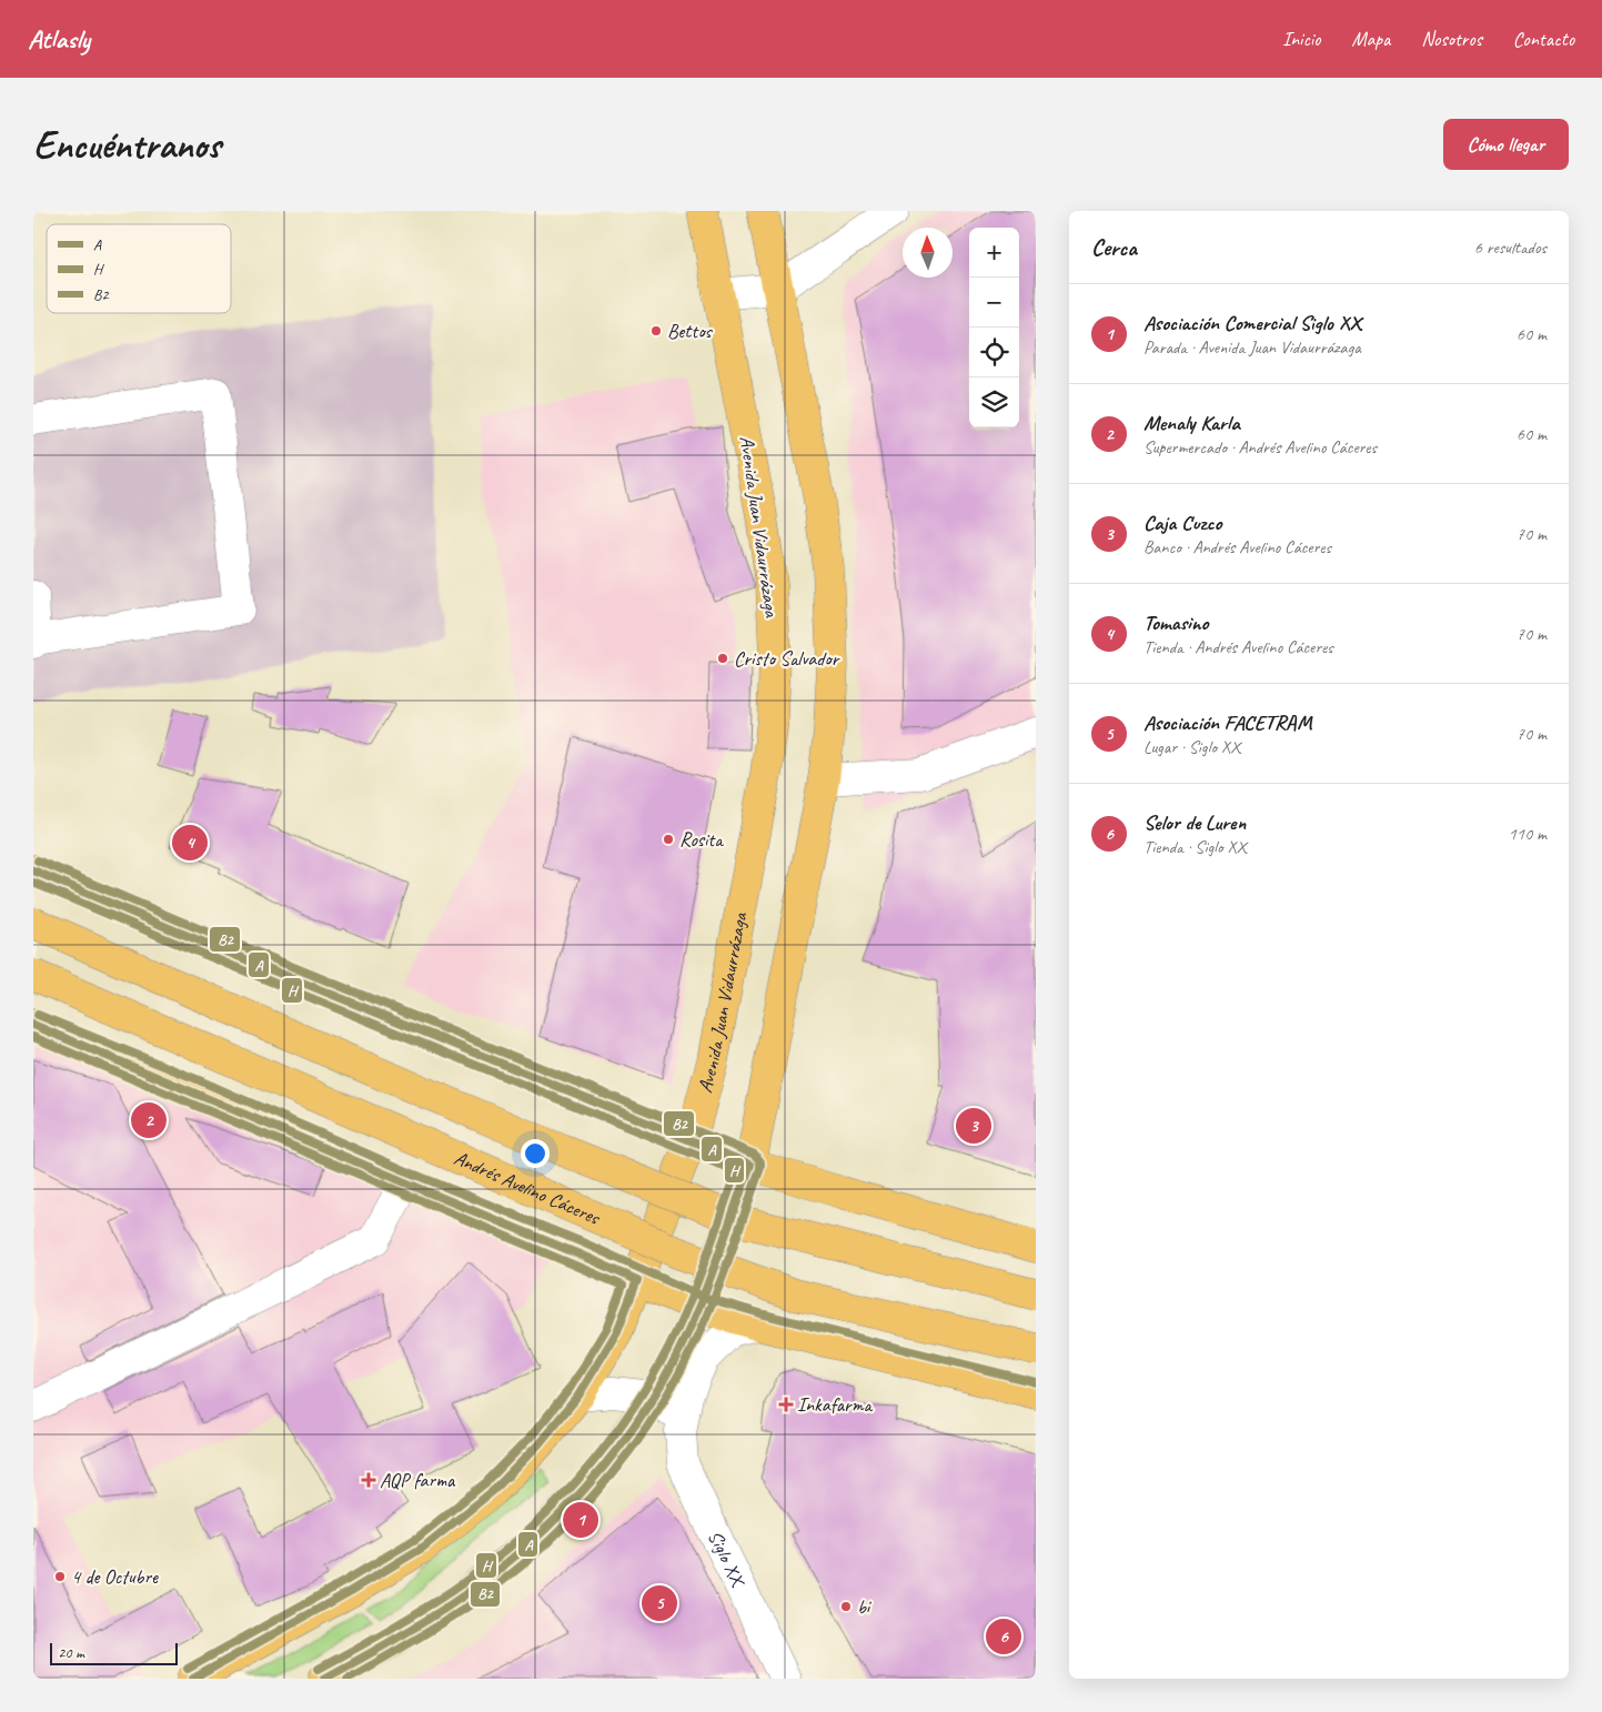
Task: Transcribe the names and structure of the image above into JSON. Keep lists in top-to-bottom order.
{
  "streets": {
    "main road": ["Avenida Juan Vidaurrázaga", "Andrés Avelino Cáceres"],
    "street": ["Siglo XX"]
  },
  "places": {
    "other": [
      "Bettos",
      "Cristo Salvador",
      "Rosita",
      "4 de Octubre",
      "bi"
    ],
    "health": ["Inkafarma", "AQP farma"]
  },
  "lines": ["transit line B2", "transit line A", "transit line H"],
  "legend": ["A", "H", "B2"],
  "scale_bar": "20 m",
  "north": "top",
  "page": {
    "header": "Atlasly",
    "nav": [
      "Inicio",
      "Mapa",
      "Nosotros",
      "Contacto"
    ],
    "buttons": "Cómo llegar",
    "title": "Encuéntranos",
    "heading": ["Cerca", "6 resultados"],
    "map_buttons": ["+", "−"],
    "list": [
      {
        "mark": "1",
        "name": "Asociación Comercial Siglo XX",
        "note": "Parada · Avenida Juan Vidaurrázaga",
        "value": "60 m"
      },
      {
        "mark": "2",
        "name": "Menaly Karla",
        "note": "Supermercado · Andrés Avelino Cáceres",
        "value": "60 m"
      },
      {
        "mark": "3",
        "name": "Caja Cuzco",
        "note": "Banco · Andrés Avelino Cáceres",
        "value": "70 m"
      },
      {
        "mark": "4",
        "name": "Tomasino",
        "note": "Tienda · Andrés Avelino Cáceres",
        "value": "70 m"
      },
      {
        "mark": "5",
        "name": "Asociación FACETRAM",
        "note": "Lugar · Siglo XX",
        "value": "70 m"
      },
      {
        "mark": "6",
        "name": "Selor de Luren",
        "note": "Tienda · Siglo XX",
        "value": "110 m"
      }
    ],
    "pins": [
      "4",
      "2",
      "3",
      "1",
      "5",
      "6"
    ],
    "scale": "20 m"
  }
}
